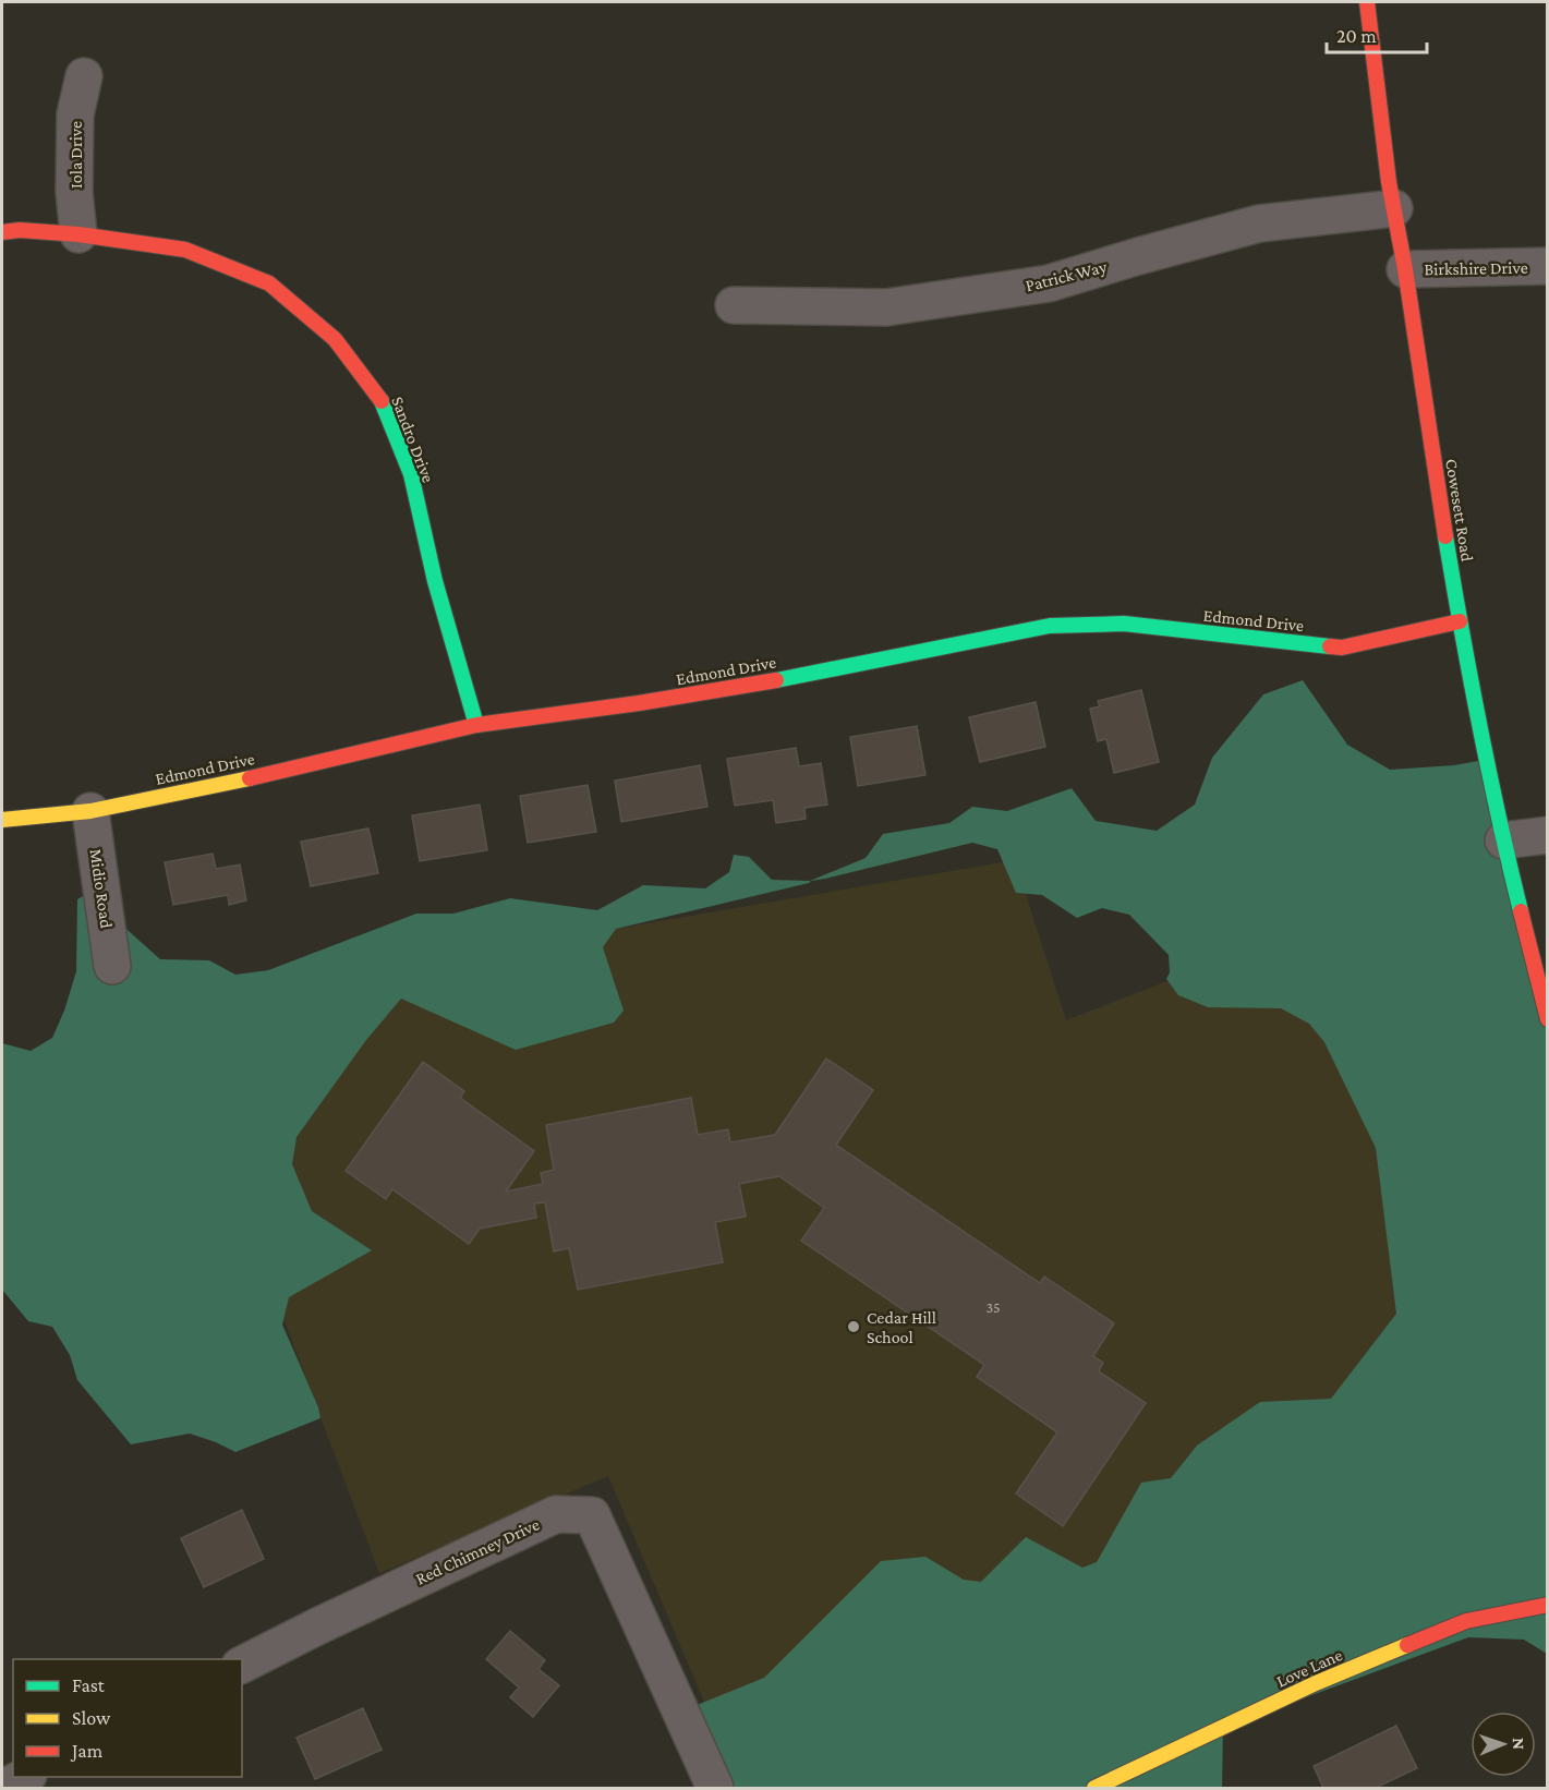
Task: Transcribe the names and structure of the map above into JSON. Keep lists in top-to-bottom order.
{
  "streets": {
    "street": [
      "Iola Drive",
      "Birkshire Drive",
      "Patrick Way",
      "Sandro Drive",
      "Cowesett Road",
      "Edmond Drive",
      "Midio Road",
      "Red Chimney Drive",
      "Love Lane"
    ]
  },
  "crossings": [
    ["Iola Drive", "Sandro Drive"],
    ["Birkshire Drive", "Cowesett Road"],
    ["Patrick Way", "Cowesett Road"],
    ["Sandro Drive", "Edmond Drive"],
    ["Cowesett Road", "Edmond Drive"],
    ["Edmond Drive", "Midio Road"]
  ],
  "places": ["Cedar Hill School"],
  "house_numbers": ["35"],
  "legend": ["Fast", "Slow", "Jam"],
  "scale_bar": "20 m",
  "north": "right"
}
